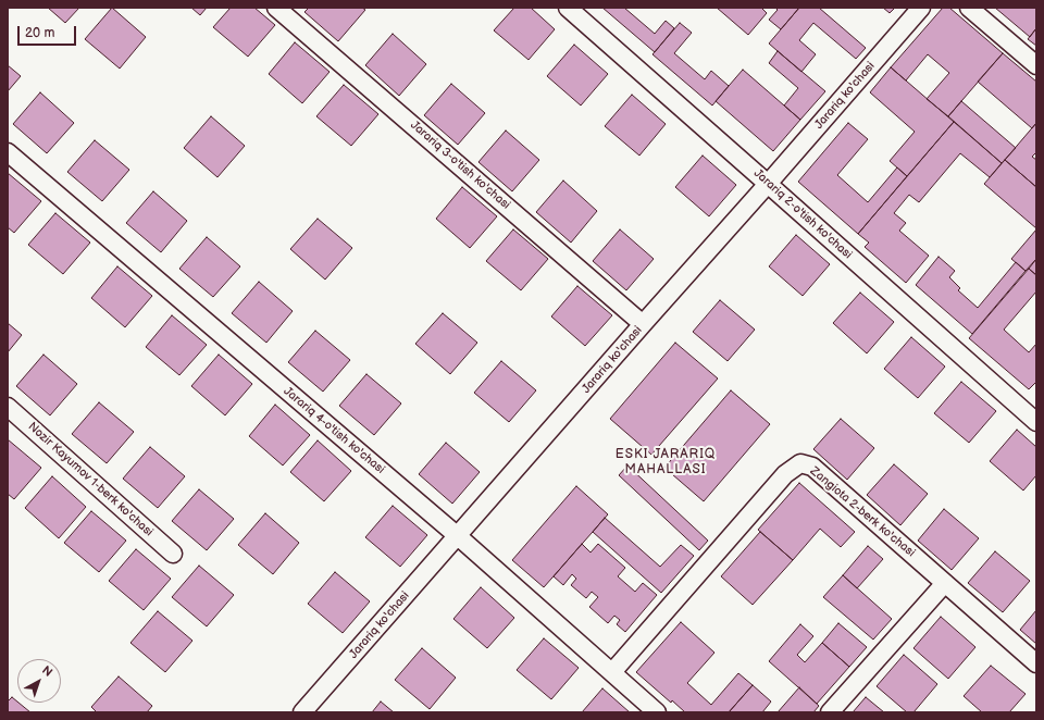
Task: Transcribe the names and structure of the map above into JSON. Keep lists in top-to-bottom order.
{
  "streets": {
    "street": [
      "Jarariq ko'chasi",
      "Jarariq 3-o'tish ko'chasi",
      "Jarariq 2-o'tish ko'chasi",
      "Jarariq 4-o'tish ko'chasi",
      "Nozir Kayumov 1-berk ko'chasi",
      "Zangiota 2-berk ko'chasi"
    ]
  },
  "crossings": [
    ["Jarariq ko'chasi", "Jarariq 3-o'tish ko'chasi"],
    ["Jarariq ko'chasi", "Jarariq 2-o'tish ko'chasi"],
    ["Jarariq ko'chasi", "Jarariq 4-o'tish ko'chasi"],
    ["Jarariq 4-o'tish ko'chasi", "Zangiota 2-berk ko'chasi"]
  ],
  "districts": ["ESKI JARARIQ MAHALLASI"],
  "scale_bar": "20 m",
  "north": "top right"
}
